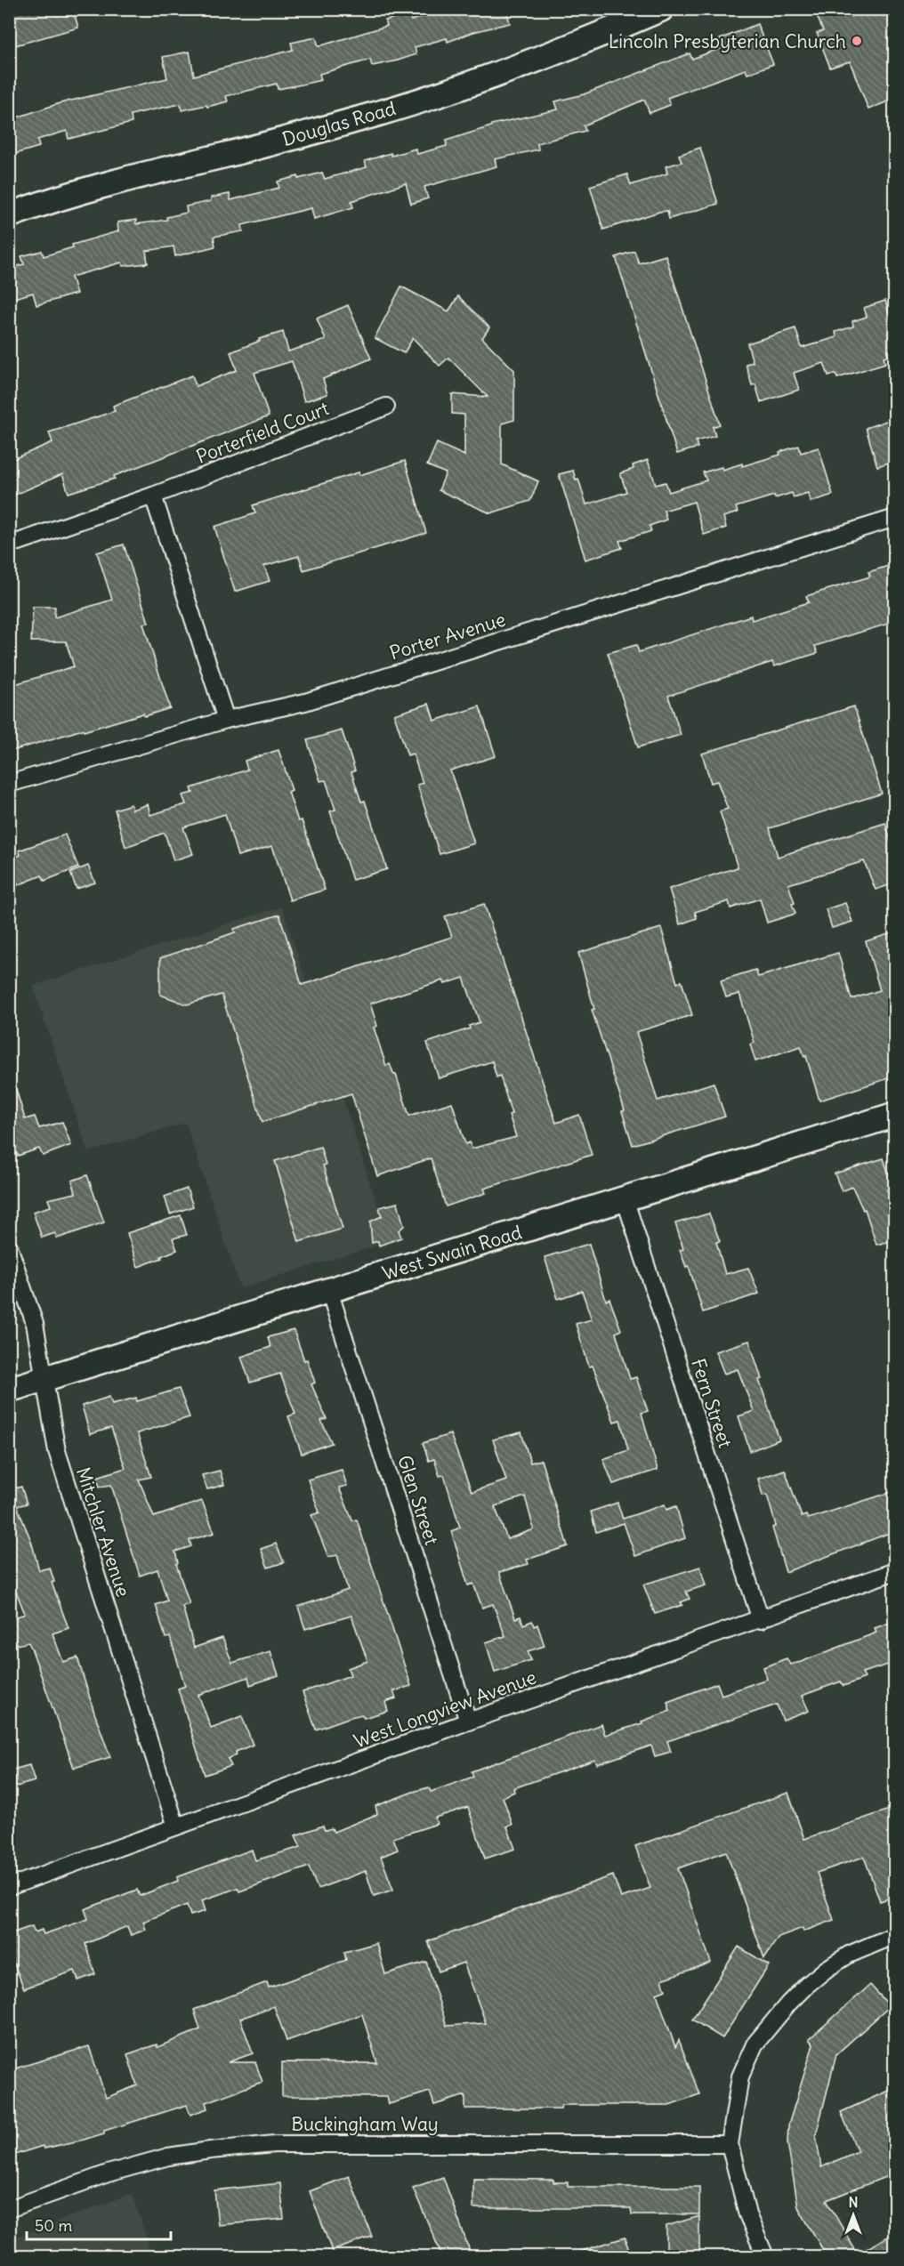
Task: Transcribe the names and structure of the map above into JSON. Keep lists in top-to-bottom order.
{
  "streets": {
    "street": [
      "Douglas Road",
      "Porterfield Court",
      "Porter Avenue",
      "West Swain Road",
      "Fern Street",
      "Glen Street",
      "Mitchler Avenue",
      "West Longview Avenue",
      "Buckingham Way"
    ]
  },
  "crossings": [
    ["West Swain Road", "Fern Street"],
    ["West Swain Road", "Glen Street"],
    ["West Swain Road", "Mitchler Avenue"],
    ["Fern Street", "West Longview Avenue"],
    ["Glen Street", "West Longview Avenue"],
    ["Mitchler Avenue", "West Longview Avenue"]
  ],
  "places": ["Lincoln Presbyterian Church"],
  "scale_bar": "50 m",
  "north": "top"
}
